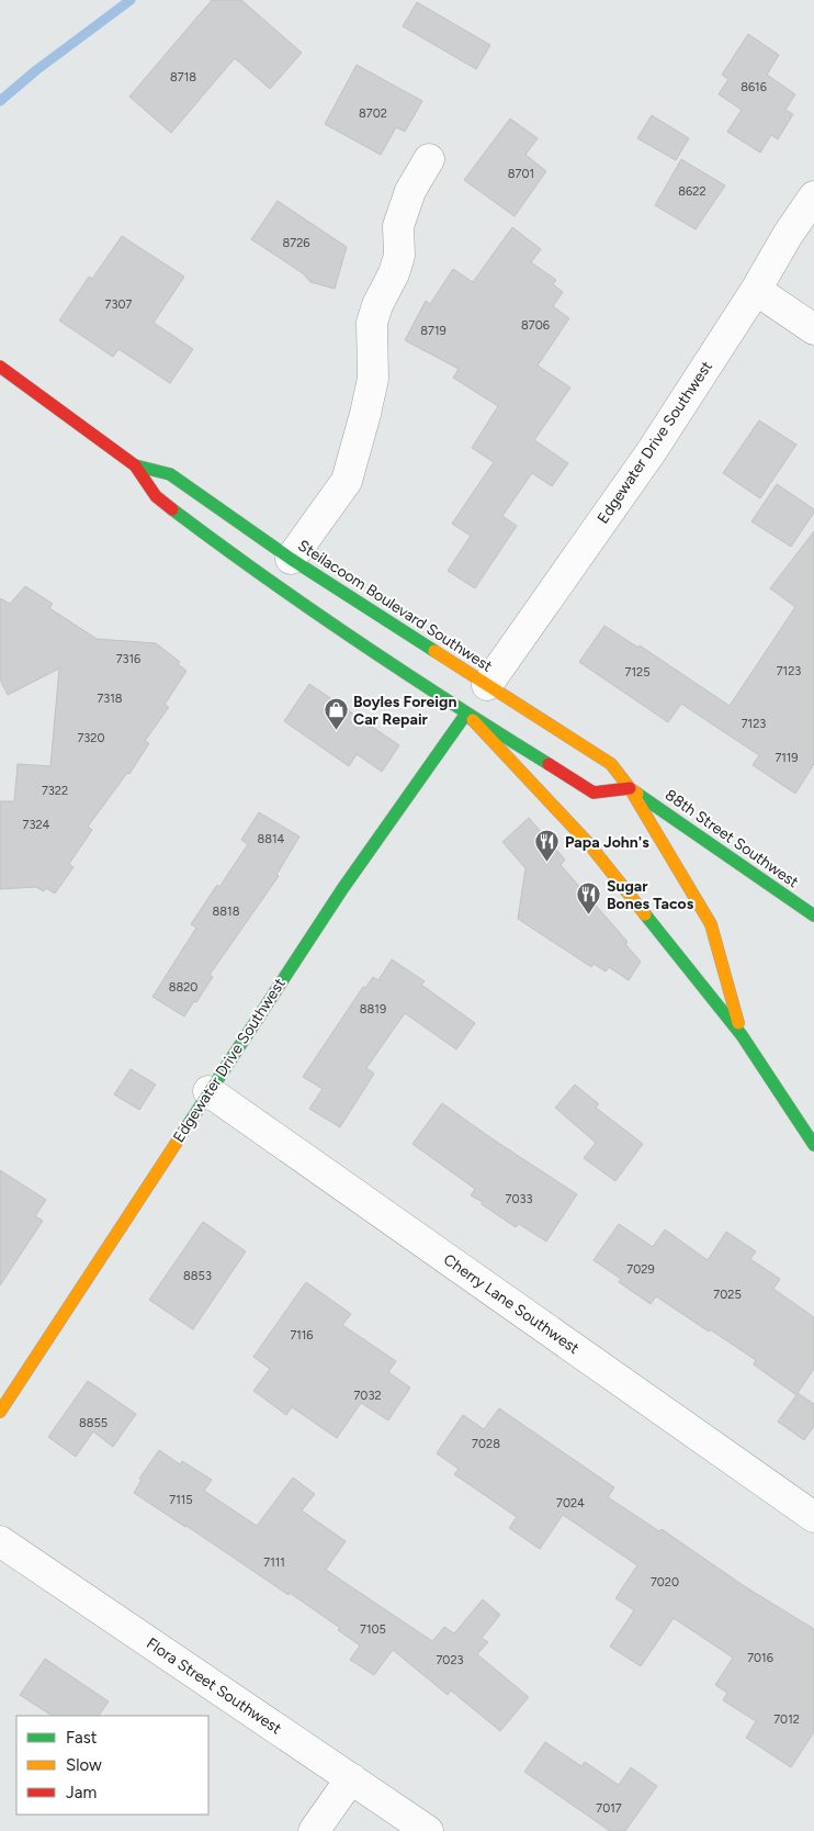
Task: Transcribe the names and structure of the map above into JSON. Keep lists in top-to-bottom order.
{
  "streets": {
    "main road": ["Edgewater Drive Southwest", "Steilacoom Boulevard Southwest", "88th Street Southwest"],
    "street": ["Cherry Lane Southwest", "Flora Street Southwest"]
  },
  "crossings": [
    ["Edgewater Drive Southwest", "Steilacoom Boulevard Southwest"],
    ["Edgewater Drive Southwest", "Cherry Lane Southwest"],
    ["Steilacoom Boulevard Southwest", "88th Street Southwest"]
  ],
  "places": {
    "shop": ["Boyles Foreign Car Repair"],
    "restaurant": ["Papa John's", "Sugar Bones Tacos"]
  },
  "house_numbers": [
    "8718",
    "8616",
    "8702",
    "8701",
    "8622",
    "8726",
    "7307",
    "8706",
    "8719",
    "7316",
    "7123",
    "7125",
    "7318",
    "7123",
    "7320",
    "7119",
    "7322",
    "7324",
    "8814",
    "8818",
    "8820",
    "8819",
    "7033",
    "7029",
    "8853",
    "7025",
    "7116",
    "7032",
    "8855",
    "7028",
    "7115",
    "7024",
    "7111",
    "7020",
    "7105",
    "7016",
    "7023",
    "7012",
    "7017"
  ],
  "legend": ["Fast", "Slow", "Jam"]
}
